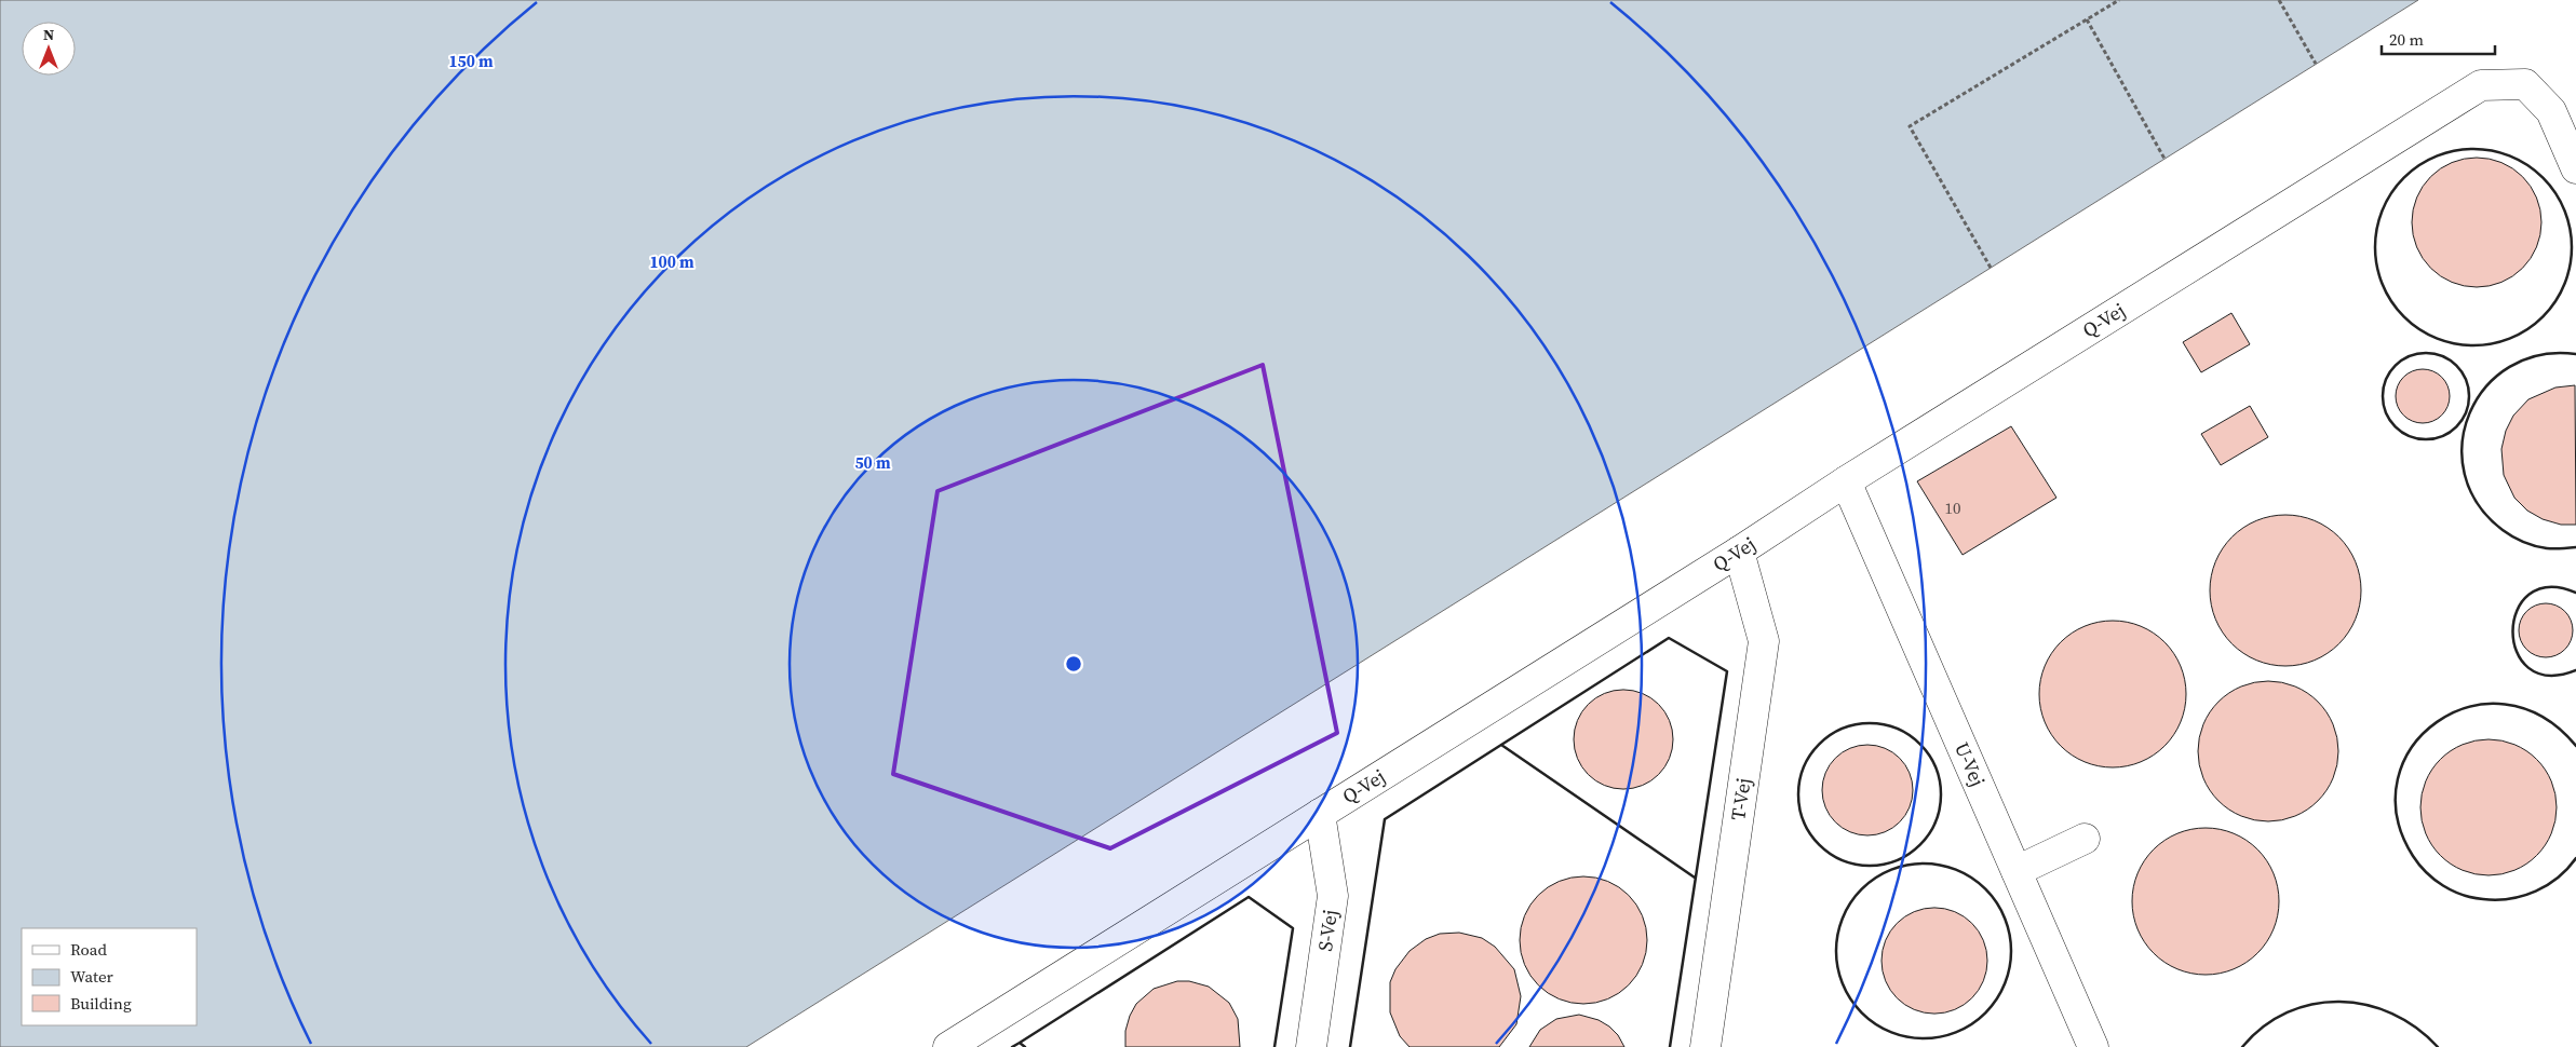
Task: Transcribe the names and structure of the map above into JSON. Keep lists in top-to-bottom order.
{
  "streets": {
    "lane": [
      "Q-Vej",
      "U-Vej",
      "T-Vej",
      "S-Vej"
    ]
  },
  "crossings": [
    ["Q-Vej", "U-Vej"],
    ["Q-Vej", "T-Vej"],
    ["Q-Vej", "S-Vej"]
  ],
  "house_numbers": ["10"],
  "legend": ["Road", "Water", "Building"],
  "scale_bar": "20 m",
  "north": "top",
  "rings": ["150 m", "100 m", "50 m"]
}
